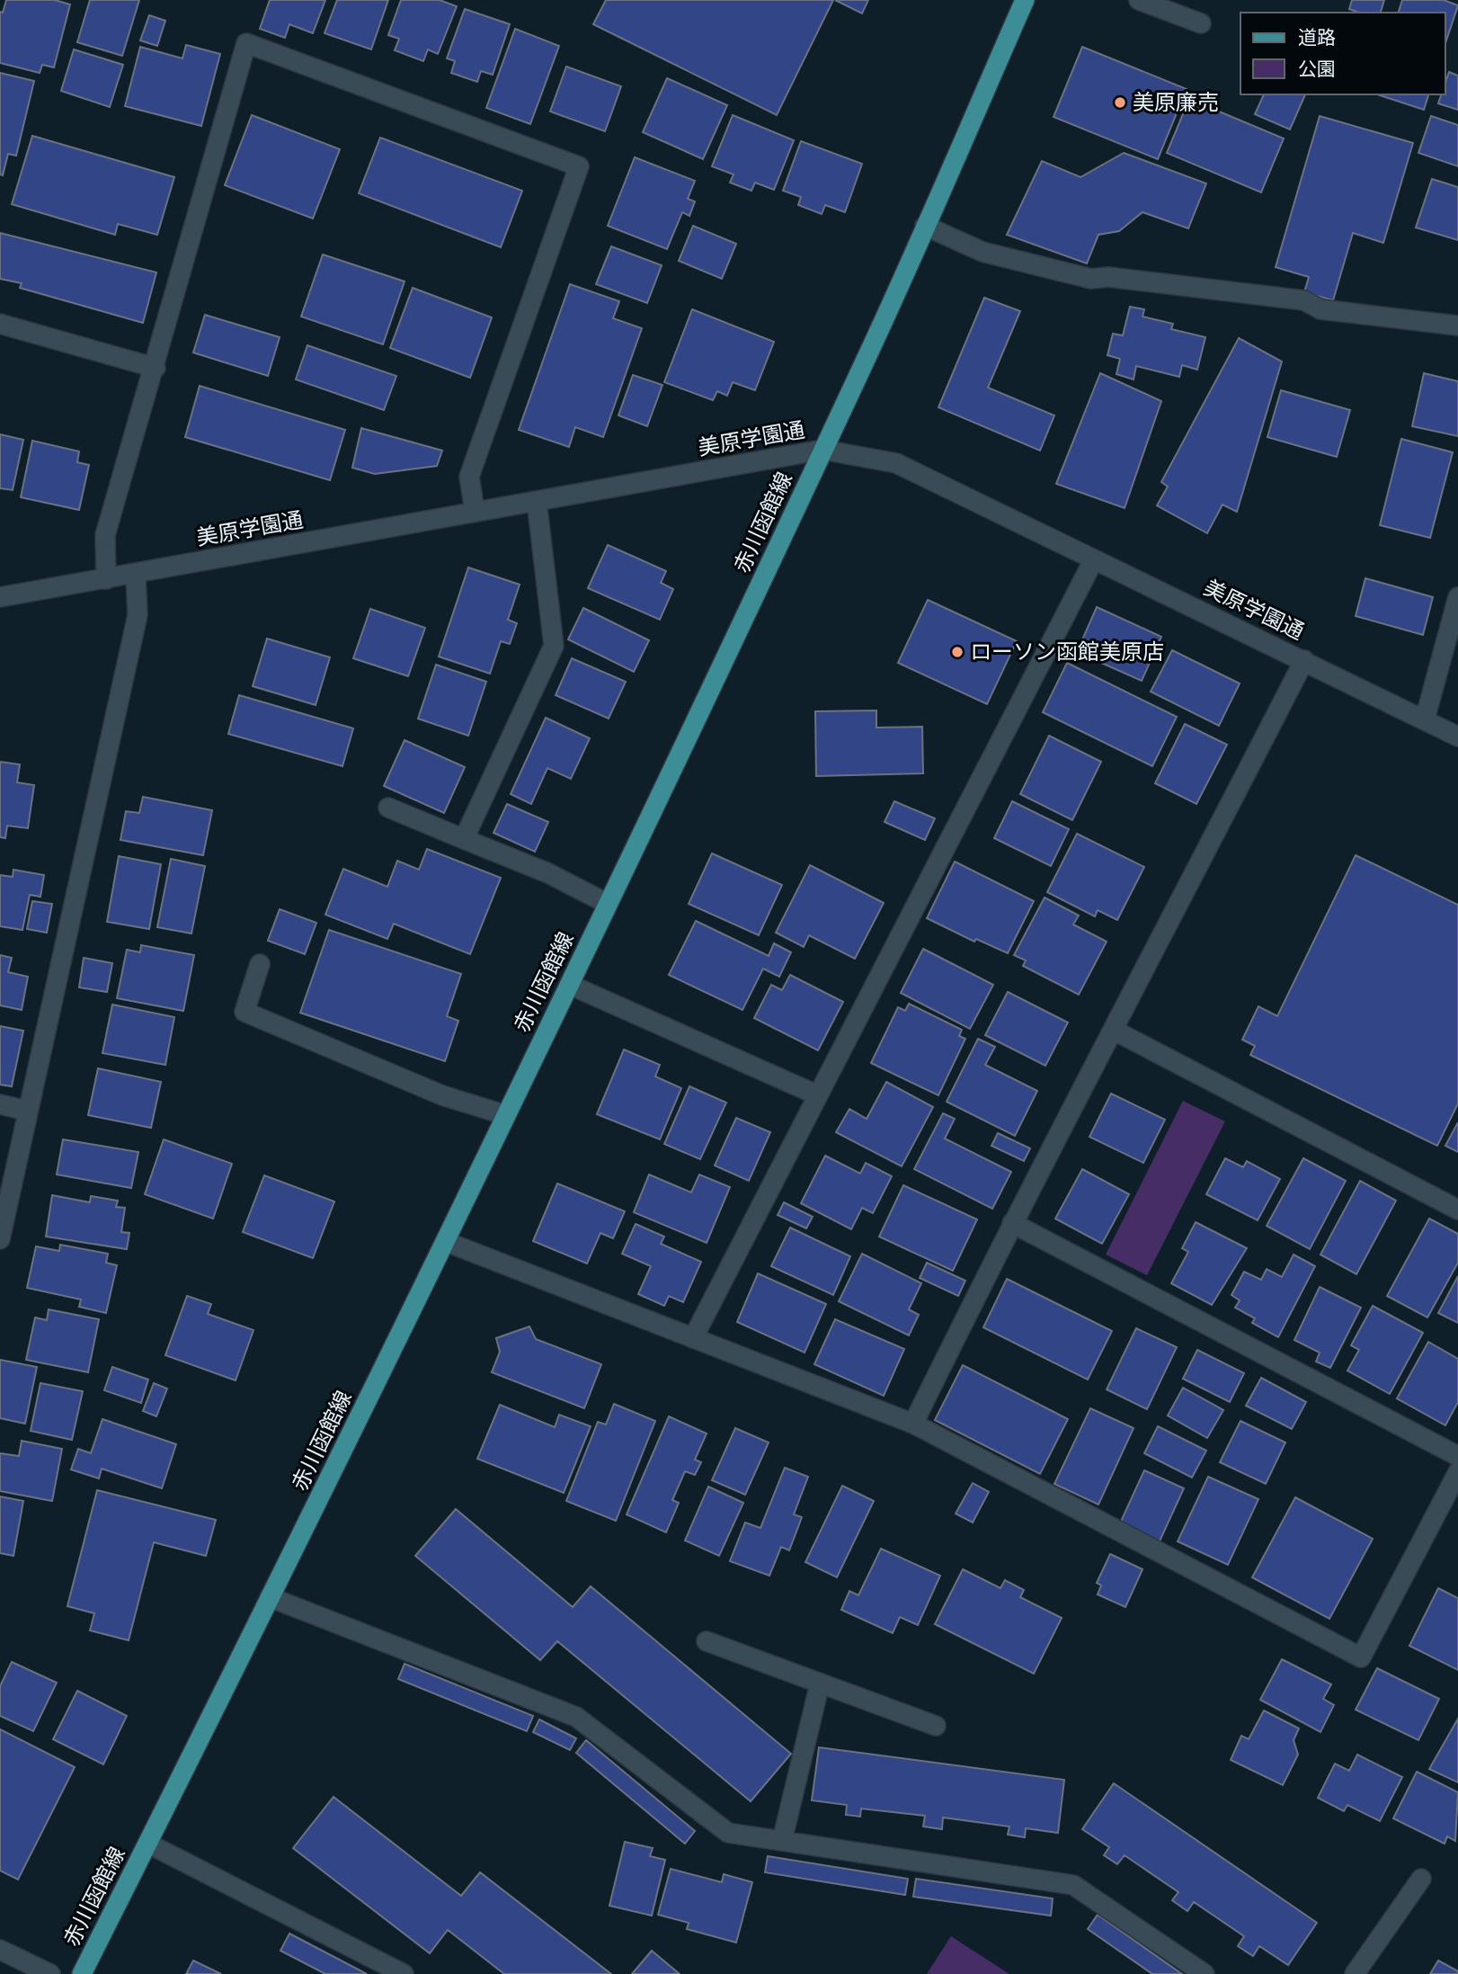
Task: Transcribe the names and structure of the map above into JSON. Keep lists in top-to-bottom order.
{
  "streets": {
    "main road": ["赤川函館線"],
    "street": ["美原学園通"]
  },
  "crossings": [
    ["美原学園通", "赤川函館線"]
  ],
  "places": ["美原廉売", "ローソン函館美原店"],
  "legend": ["道路", "公園"]
}
